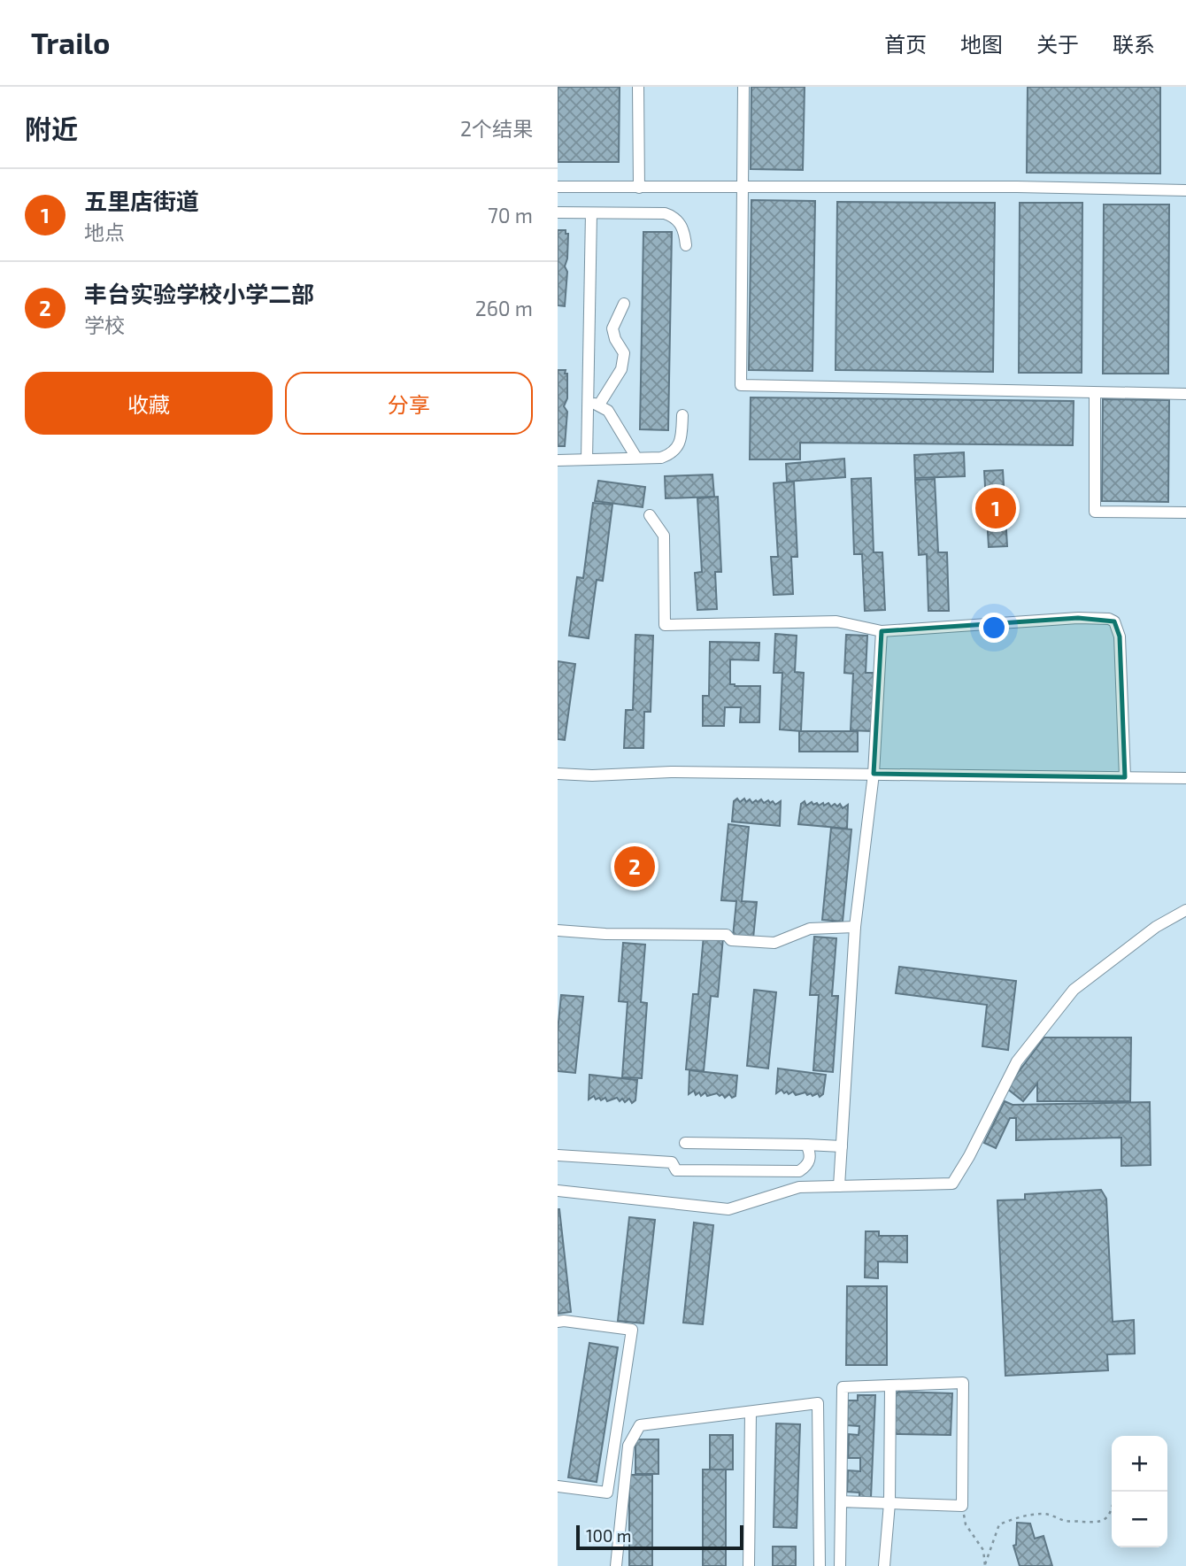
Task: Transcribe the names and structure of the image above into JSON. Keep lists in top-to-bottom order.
{
  "scale_bar": "100 m",
  "page": {
    "header": "Trailo",
    "nav": [
      "首页",
      "地图",
      "关于",
      "联系"
    ],
    "heading": ["附近", "2个结果"],
    "list": [
      {
        "mark": "1",
        "name": "五里店街道",
        "note": "地点",
        "value": "70 m"
      },
      {
        "mark": "2",
        "name": "丰台实验学校小学二部",
        "note": "学校",
        "value": "260 m"
      }
    ],
    "buttons": ["收藏", "分享"],
    "pins": ["1", "2"],
    "map_buttons": ["+", "−"],
    "scale": "100 m"
  }
}
